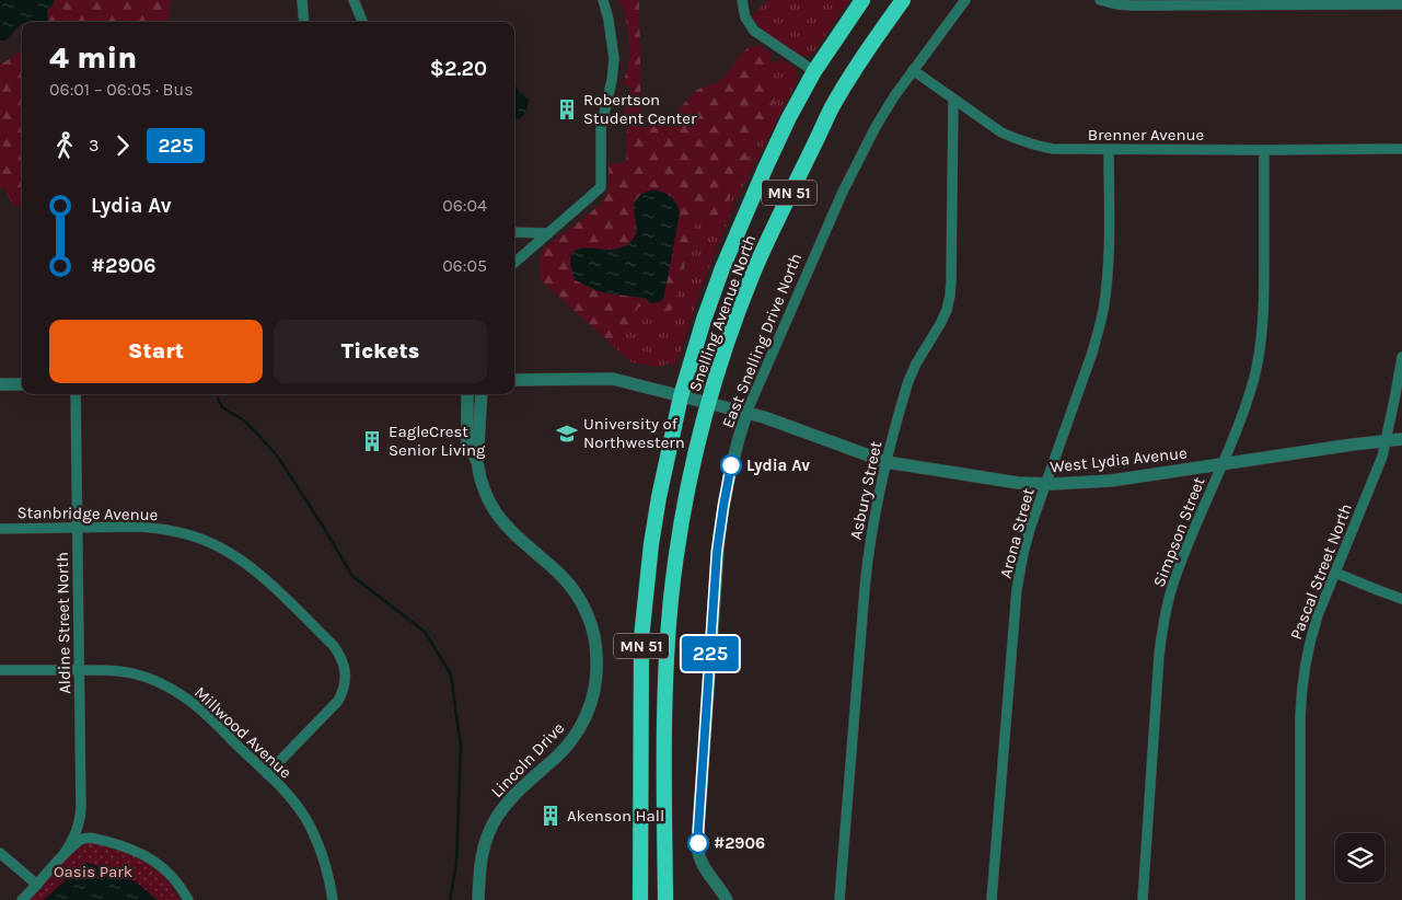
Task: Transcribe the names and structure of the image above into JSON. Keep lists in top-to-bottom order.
{
  "streets": {
    "highway": ["MN 51", "Snelling Avenue North"],
    "street": [
      "Brenner Avenue",
      "East Snelling Drive North",
      "West Lydia Avenue",
      "Asbury Street",
      "Stanbridge Avenue",
      "Simpson Street",
      "Arona Street",
      "Pascal Street North",
      "Aldine Street North",
      "Millwood Avenue",
      "Lincoln Drive"
    ]
  },
  "crossings": [
    ["Brenner Avenue", "East Snelling Drive North"],
    ["Brenner Avenue", "Asbury Street"],
    ["Brenner Avenue", "Simpson Street"],
    ["Brenner Avenue", "Arona Street"],
    ["Snelling Avenue North", "West Lydia Avenue"],
    ["East Snelling Drive North", "West Lydia Avenue"],
    ["West Lydia Avenue", "Asbury Street"],
    ["West Lydia Avenue", "Simpson Street"],
    ["West Lydia Avenue", "Arona Street"],
    ["West Lydia Avenue", "Pascal Street North"],
    ["Stanbridge Avenue", "Aldine Street North"],
    ["Stanbridge Avenue", "Millwood Avenue"],
    ["Aldine Street North", "Millwood Avenue"]
  ],
  "parks": ["Oasis Park"],
  "places": {
    "building": ["Robertson Student Center", "EagleCrest Senior Living", "Akenson Hall"],
    "school or university": ["University of Northwestern"],
    "other": ["Lydia Av", "#2906"]
  },
  "lines": ["bus line 225"],
  "page": {
    "on_map": "225",
    "heading": ["4 min", "06:01 – 06:05 · Bus", "$2.20"],
    "legs": ["3", "225"],
    "list": [
      {
        "name": "Lydia Av",
        "value": "06:04"
      },
      {
        "name": "#2906",
        "value": "06:05"
      }
    ],
    "buttons": ["Start", "Tickets"]
  }
}
